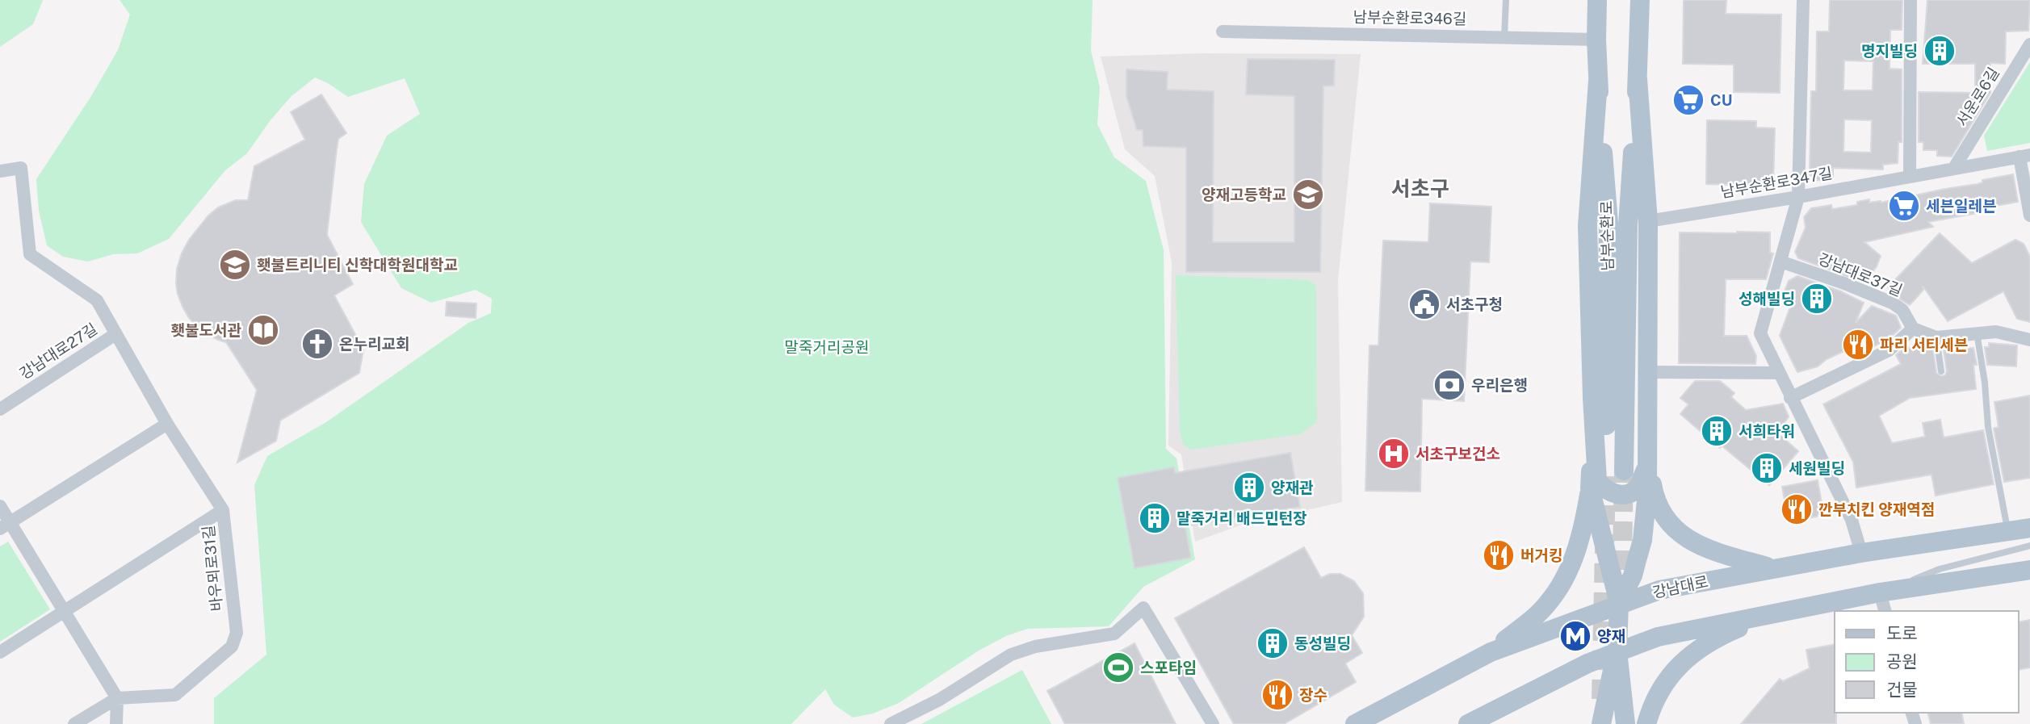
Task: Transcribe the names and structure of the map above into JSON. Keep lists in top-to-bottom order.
{
  "streets": {
    "main road": ["남부순환로", "강남대로"],
    "street": [
      "남부순환로346길",
      "서운로6길",
      "남부순환로347길",
      "강남대로37길",
      "강남대로27길",
      "바우뫼로31길"
    ]
  },
  "crossings": [
    ["남부순환로346길", "남부순환로"],
    ["서운로6길", "남부순환로347길"],
    ["강남대로27길", "바우뫼로31길"]
  ],
  "districts": ["서초구"],
  "parks": ["말죽거리공원"],
  "places": {
    "building": [
      "명지빌딩",
      "성해빌딩",
      "서희타워",
      "세원빌딩",
      "양재관",
      "말죽거리 배드민턴장",
      "동성빌딩"
    ],
    "supermarket": ["CU", "세븐일레븐"],
    "school or university": ["양재고등학교", "횃불트리니티 신학대학원대학교"],
    "public building": ["서초구청"],
    "library": ["횃불도서관"],
    "church": ["온누리교회"],
    "restaurant": [
      "파리 서티세븐",
      "깐부치킨 양재역점",
      "버거킹",
      "장수"
    ],
    "bank": ["우리은행"],
    "hospital": ["서초구보건소"],
    "metro station": ["양재"],
    "sports": ["스포타임"]
  },
  "legend": ["도로", "공원", "건물"]
}
